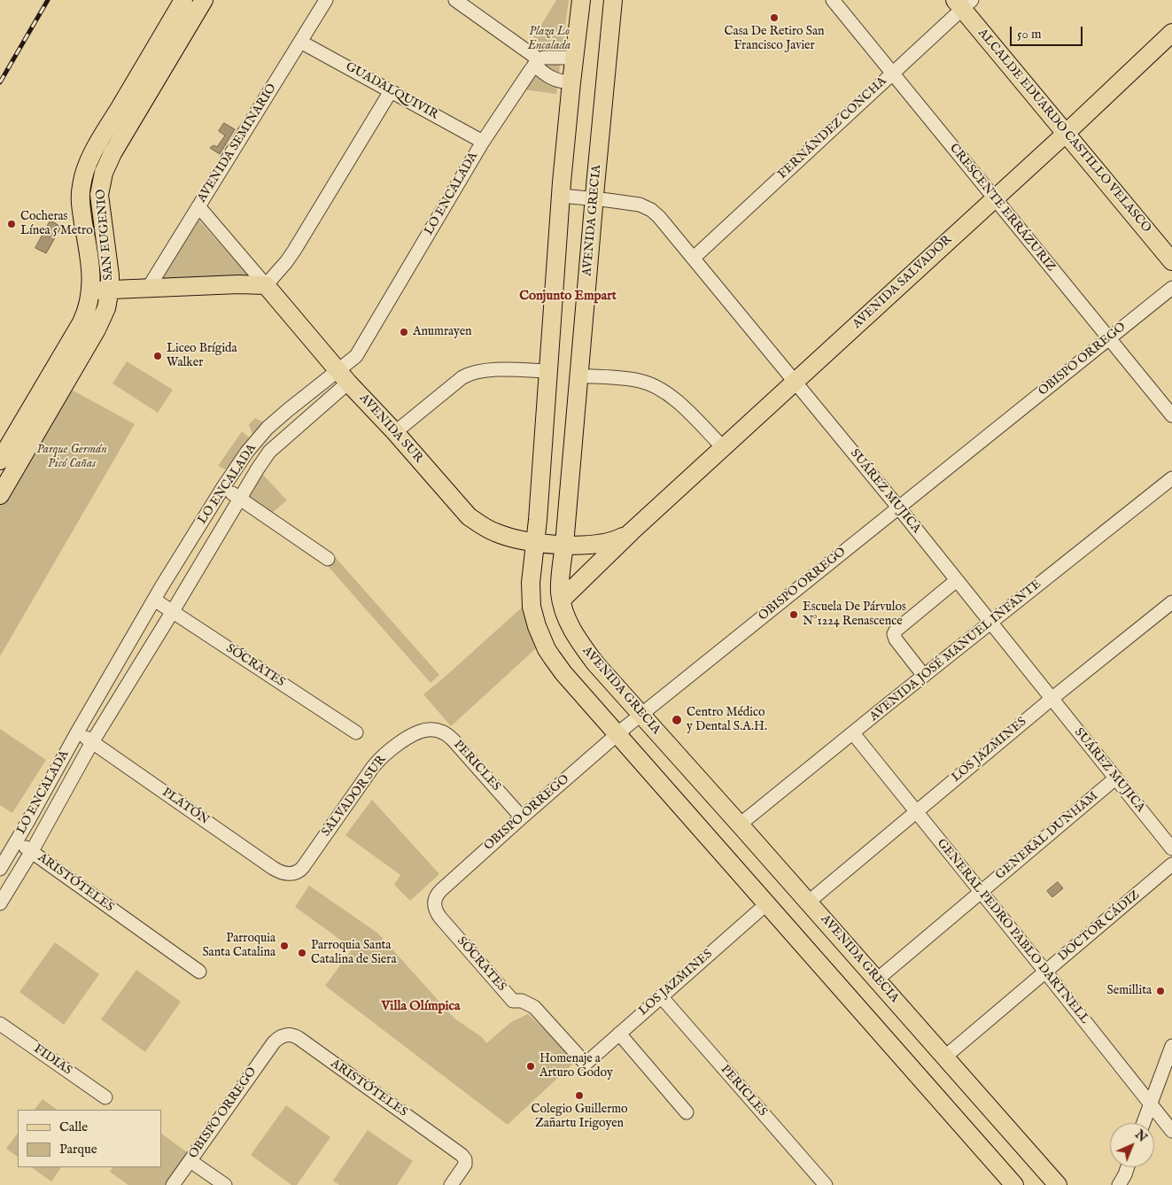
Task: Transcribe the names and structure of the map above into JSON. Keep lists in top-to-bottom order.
{
  "streets": {
    "main road": [
      "ALCALDE EDUARDO CASTILLO VELASCO",
      "AVENIDA GRECIA",
      "SAN EUGENIO",
      "AVENIDA SALVADOR",
      "AVENIDA SUR"
    ],
    "street": [
      "GUADALQUIVIR",
      "FERNÁNDEZ CONCHA",
      "AVENIDA SEMINARIO",
      "LO ENCALADA",
      "CRESCENTE ERRÁZURIZ",
      "OBISPO ORREGO",
      "SUÁREZ MUJICA",
      "AVENIDA JOSÉ MANUEL INFANTE",
      "SÓCRATES",
      "LOS JAZMINES",
      "PERICLES",
      "SALVADOR SUR",
      "PLATÓN",
      "GENERAL DUNHAM",
      "ARISTÓTELES",
      "DOCTOR CÁDIZ",
      "GENERAL PEDRO PABLO DARTNELL",
      "FIDIAS"
    ]
  },
  "crossings": [
    ["GUADALQUIVIR", "AVENIDA SEMINARIO"],
    ["GUADALQUIVIR", "LO ENCALADA"],
    ["FERNÁNDEZ CONCHA", "ALCALDE EDUARDO CASTILLO VELASCO"],
    ["FERNÁNDEZ CONCHA", "CRESCENTE ERRÁZURIZ"],
    ["FERNÁNDEZ CONCHA", "SUÁREZ MUJICA"],
    ["ALCALDE EDUARDO CASTILLO VELASCO", "AVENIDA SALVADOR"],
    ["AVENIDA SEMINARIO", "AVENIDA SUR"],
    ["LO ENCALADA", "AVENIDA SUR"],
    ["LO ENCALADA", "SÓCRATES"],
    ["LO ENCALADA", "PLATÓN"],
    ["LO ENCALADA", "ARISTÓTELES"],
    ["CRESCENTE ERRÁZURIZ", "AVENIDA SALVADOR"],
    ["CRESCENTE ERRÁZURIZ", "OBISPO ORREGO"],
    ["AVENIDA GRECIA", "AVENIDA SALVADOR"],
    ["AVENIDA GRECIA", "OBISPO ORREGO"],
    ["AVENIDA GRECIA", "SUÁREZ MUJICA"],
    ["AVENIDA GRECIA", "AVENIDA JOSÉ MANUEL INFANTE"],
    ["AVENIDA GRECIA", "LOS JAZMINES"],
    ["AVENIDA GRECIA", "GENERAL DUNHAM"],
    ["AVENIDA GRECIA", "DOCTOR CÁDIZ"],
    ["AVENIDA SALVADOR", "AVENIDA SUR"],
    ["AVENIDA SALVADOR", "SUÁREZ MUJICA"],
    ["OBISPO ORREGO", "SUÁREZ MUJICA"],
    ["OBISPO ORREGO", "SÓCRATES"],
    ["OBISPO ORREGO", "PERICLES"],
    ["OBISPO ORREGO", "ARISTÓTELES"],
    ["SUÁREZ MUJICA", "AVENIDA JOSÉ MANUEL INFANTE"],
    ["SUÁREZ MUJICA", "LOS JAZMINES"],
    ["SUÁREZ MUJICA", "GENERAL DUNHAM"],
    ["AVENIDA JOSÉ MANUEL INFANTE", "GENERAL PEDRO PABLO DARTNELL"],
    ["SÓCRATES", "LOS JAZMINES"],
    ["LOS JAZMINES", "PERICLES"],
    ["LOS JAZMINES", "GENERAL PEDRO PABLO DARTNELL"],
    ["PERICLES", "SALVADOR SUR"],
    ["SALVADOR SUR", "PLATÓN"],
    ["GENERAL DUNHAM", "GENERAL PEDRO PABLO DARTNELL"],
    ["DOCTOR CÁDIZ", "GENERAL PEDRO PABLO DARTNELL"]
  ],
  "districts": ["Conjunto Empart", "Villa Olímpica"],
  "parks": ["Plaza Lo Encalada", "Parque Germán Picó Cañas"],
  "places": [
    "Casa De Retiro San Francisco Javier",
    "Cocheras Línea 5 Metro",
    "Anumrayen",
    "Liceo Brígida Walker",
    "Escuela De Párvulos N°1224 Renascence",
    "Centro Médico y Dental S.A.H.",
    "Parroquia Santa Catalina",
    "Parroquia Santa Catalina de Siera",
    "Semillita",
    "Homenaje a Arturo Godoy",
    "Colegio Guillermo Zañartu Irigoyen"
  ],
  "legend": ["Calle", "Parque"],
  "scale_bar": "50 m",
  "north": "top right"
}
